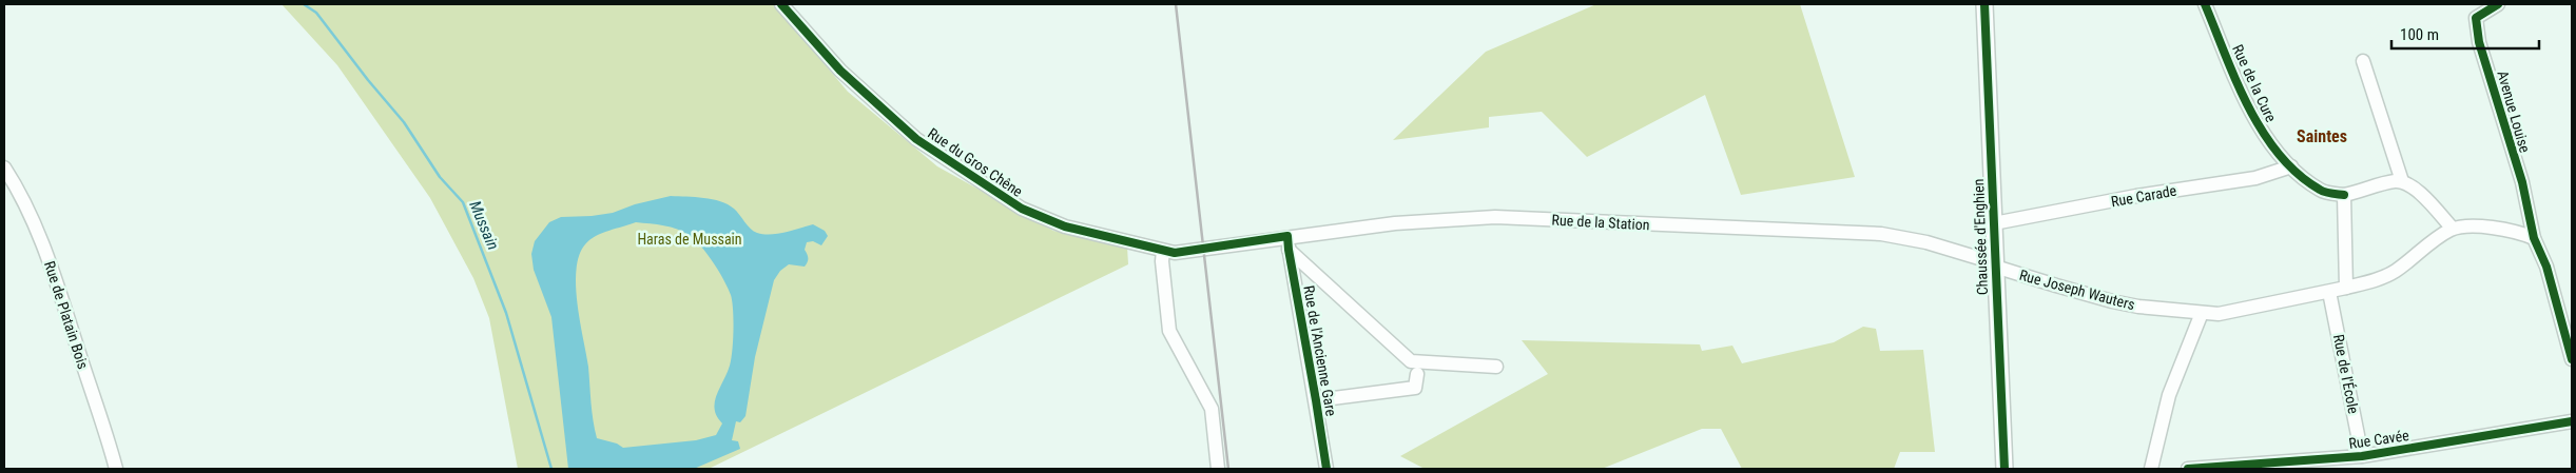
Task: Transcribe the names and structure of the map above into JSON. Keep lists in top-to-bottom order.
{
  "streets": {
    "main road": ["Chaussée d'Enghien"],
    "street": [
      "Rue de la Cure",
      "Avenue Louise",
      "Rue du Gros Chêne",
      "Rue Carade",
      "Rue de la Station",
      "Rue Joseph Wauters",
      "Rue de Platain Bois",
      "Rue de l'Ancienne Gare",
      "Rue de l'École",
      "Rue Cavée"
    ]
  },
  "crossings": [
    ["Rue de la Cure", "Rue Carade"],
    ["Rue du Gros Chêne", "Rue de la Station"],
    ["Rue Carade", "Chaussée d'Enghien"],
    ["Rue de la Station", "Chaussée d'Enghien"],
    ["Rue de la Station", "Rue Joseph Wauters"],
    ["Rue de la Station", "Rue de l'Ancienne Gare"],
    ["Chaussée d'Enghien", "Rue Joseph Wauters"],
    ["Rue Joseph Wauters", "Rue de l'École"],
    ["Rue de l'École", "Rue Cavée"]
  ],
  "districts": ["Saintes"],
  "water": ["Mussain"],
  "parks": ["Haras de Mussain"],
  "scale_bar": "100 m"
}
